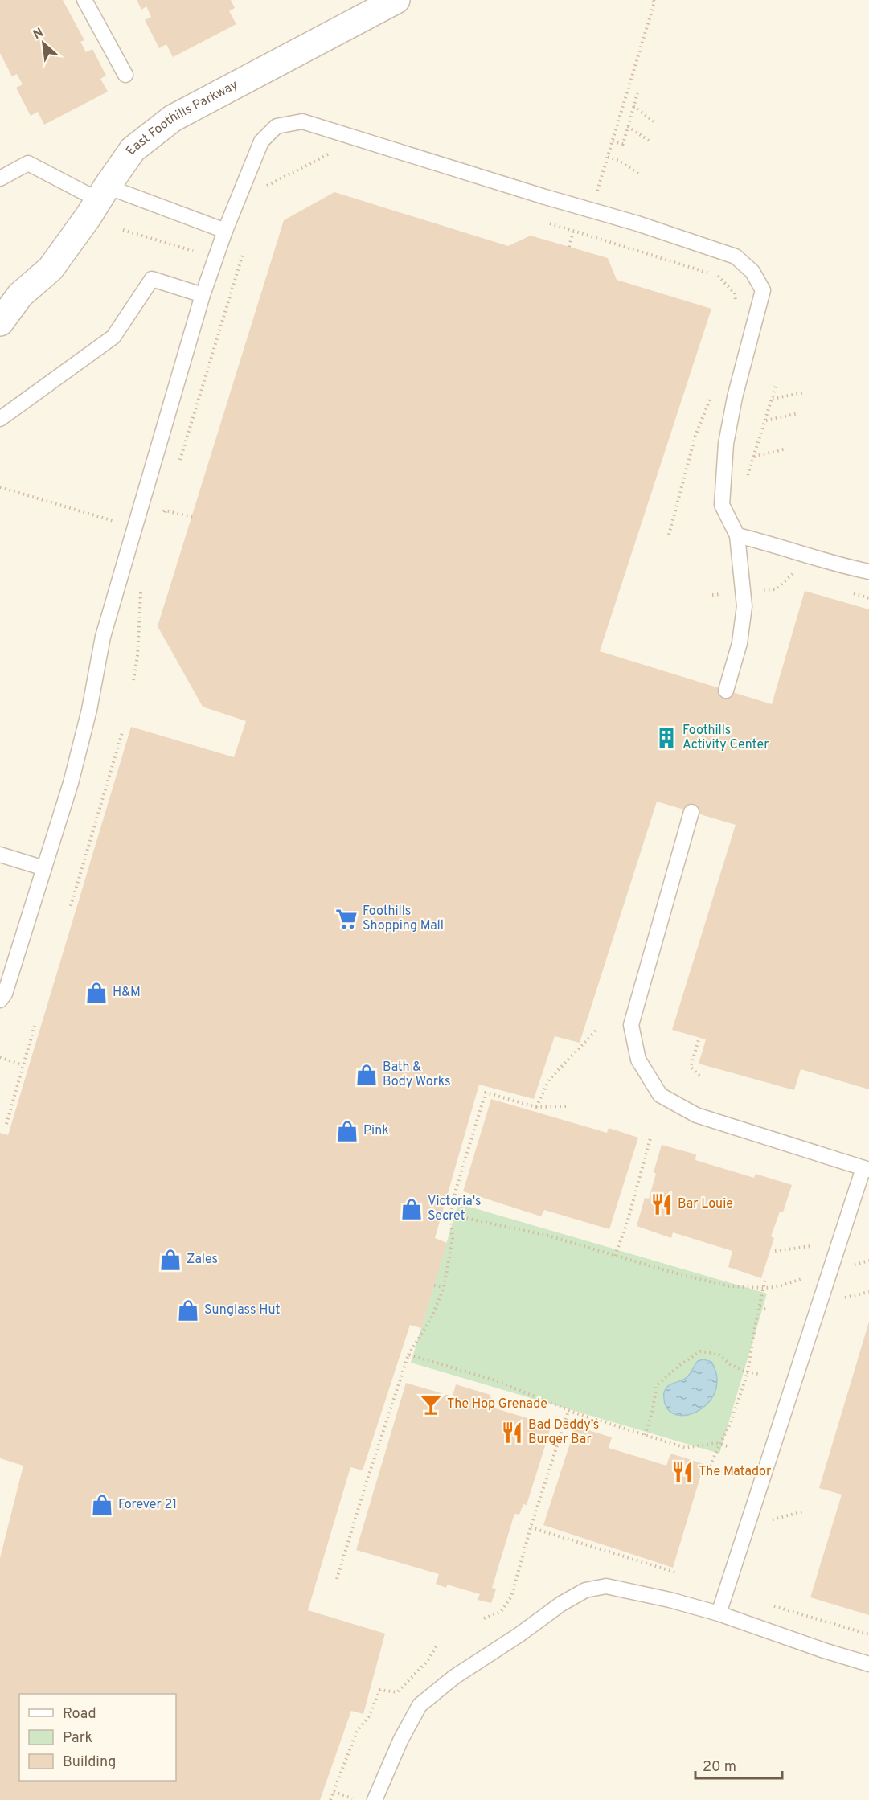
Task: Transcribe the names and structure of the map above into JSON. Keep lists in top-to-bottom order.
{
  "streets": {
    "street": ["East Foothills Parkway"]
  },
  "places": {
    "building": ["Foothills Activity Center"],
    "supermarket": ["Foothills Shopping Mall"],
    "shop": [
      "H&M",
      "Bath & Body Works",
      "Pink",
      "Victoria's Secret",
      "Zales",
      "Sunglass Hut",
      "Forever 21"
    ],
    "restaurant": ["Bar Louie", "Bad Daddy’s Burger Bar", "The Matador"],
    "bar": ["The Hop Grenade"]
  },
  "legend": ["Road", "Park", "Building"],
  "scale_bar": "20 m",
  "north": "top left"
}
